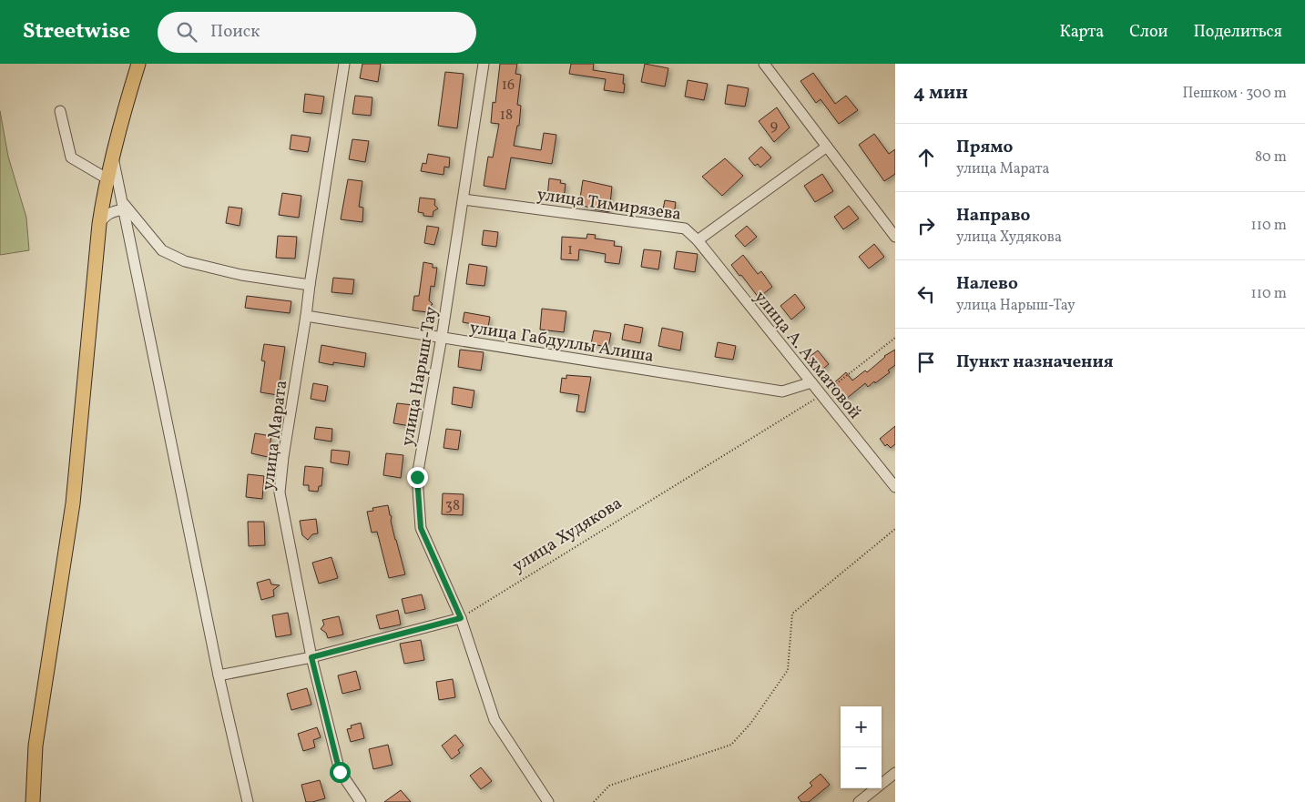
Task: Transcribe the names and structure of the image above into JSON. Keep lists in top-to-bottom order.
{
  "streets": {
    "street": [
      "улица Тимирязева",
      "улица Габдуллы Алиша",
      "улица А. Ахматовой",
      "улица Нарыш-Тау",
      "улица Марата"
    ],
    "path": ["улица Худякова"]
  },
  "crossings": [
    ["улица Тимирязева", "улица А. Ахматовой"],
    ["улица Тимирязева", "улица Нарыш-Тау"],
    ["улица Габдуллы Алиша", "улица А. Ахматовой"],
    ["улица Габдуллы Алиша", "улица Нарыш-Тау"],
    ["улица Габдуллы Алиша", "улица Марата"],
    ["улица А. Ахматовой", "улица Худякова"],
    ["улица Нарыш-Тау", "улица Худякова"]
  ],
  "house_numbers": [
    "16",
    "18",
    "9",
    "1",
    "38"
  ],
  "page": {
    "header": "Streetwise",
    "search": "Поиск",
    "nav": ["Карта", "Слои", "Поделиться"],
    "heading": ["4 мин", "Пешком · 300 m"],
    "list": [
      ["Прямо", "улица Марата", "80 m"],
      ["Направо", "улица Худякова", "110 m"],
      ["Налево", "улица Нарыш-Тау", "110 m"],
      "Пункт назначения"
    ],
    "map_buttons": ["+", "−"]
  }
}
